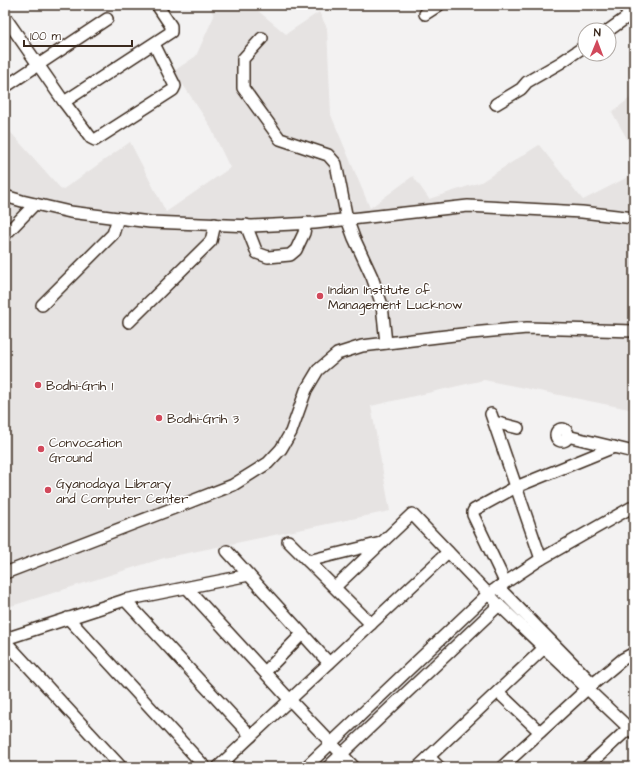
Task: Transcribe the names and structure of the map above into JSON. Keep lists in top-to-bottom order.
{
  "places": [
    "Indian Institute of Management Lucknow",
    "Bodhi-Grih 1",
    "Bodhi-Grih 3",
    "Convocation Ground",
    "Gyanodaya Library and Computer Center"
  ],
  "scale_bar": "100 m",
  "north": "top"
}
